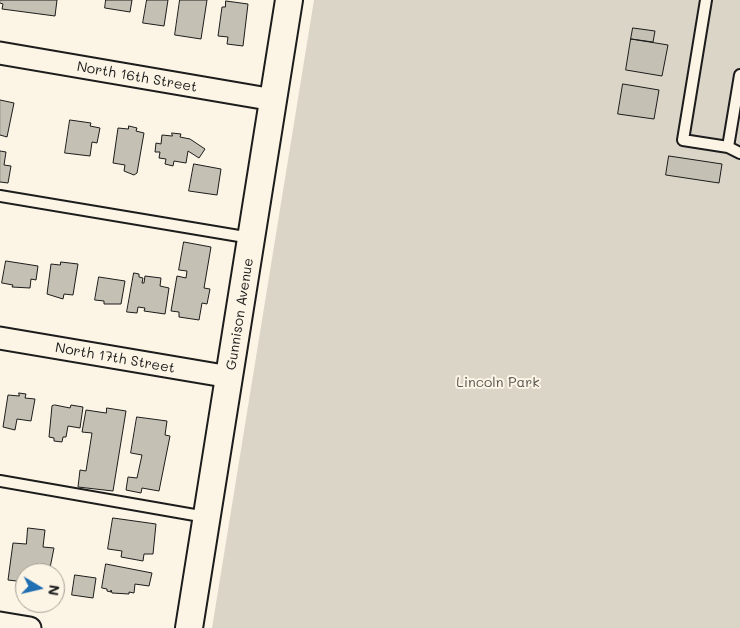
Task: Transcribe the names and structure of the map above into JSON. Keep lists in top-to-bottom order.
{
  "streets": {
    "street": ["North 16th Street", "Gunnison Avenue", "North 17th Street"]
  },
  "crossings": [
    ["North 16th Street", "Gunnison Avenue"],
    ["Gunnison Avenue", "North 17th Street"]
  ],
  "parks": ["Lincoln Park"],
  "north": "right"
}
